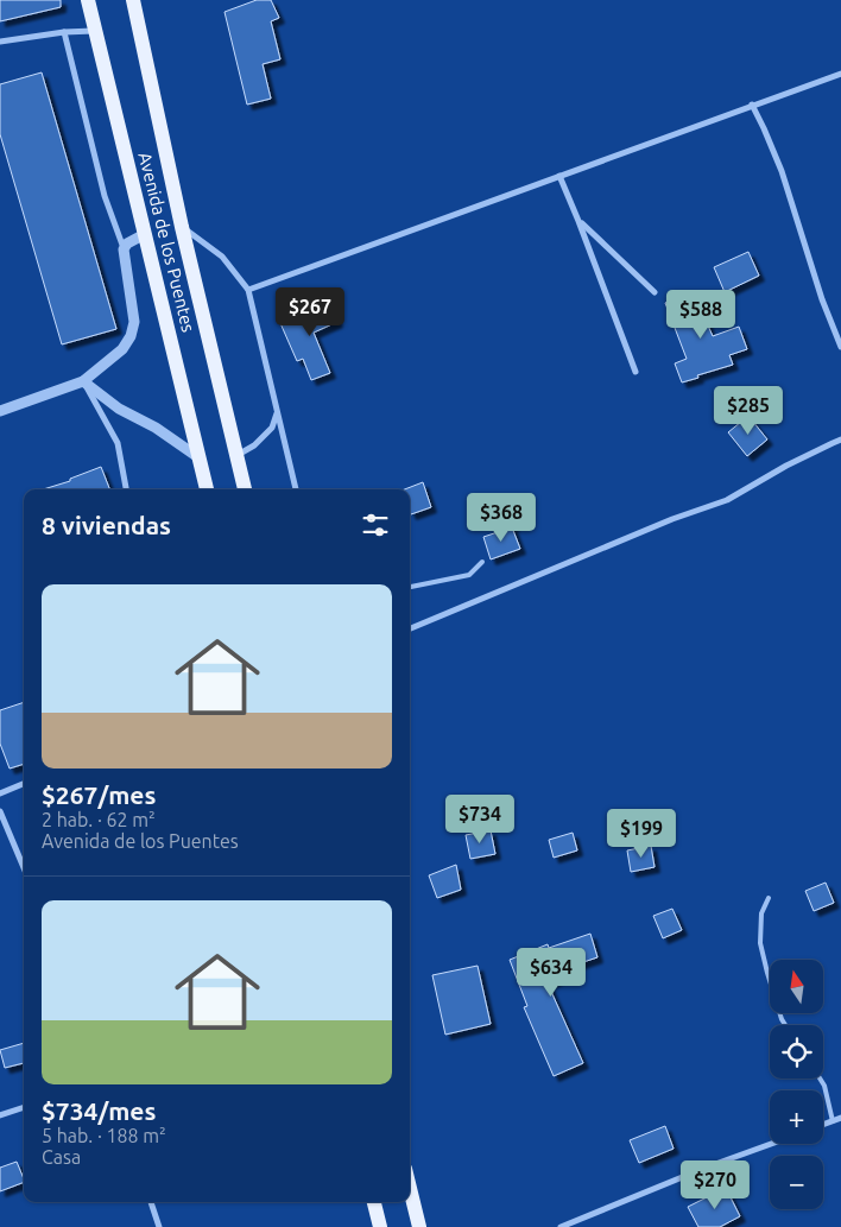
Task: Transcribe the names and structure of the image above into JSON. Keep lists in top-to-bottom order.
{
  "streets": {
    "main road": ["Avenida de los Puentes"]
  },
  "north": "top",
  "page": {
    "price": [
      "$267",
      "$588",
      "$285",
      "$368",
      "$734",
      "$199",
      "$634",
      "$270"
    ],
    "heading": "8 viviendas",
    "list": [
      {
        "name": "$267/mes",
        "note": "2 hab. · 62 m² · Avenida de los Puentes"
      },
      {
        "name": "$734/mes",
        "note": "5 hab. · 188 m² · Casa"
      }
    ],
    "map_buttons": ["+", "−"]
  }
}
